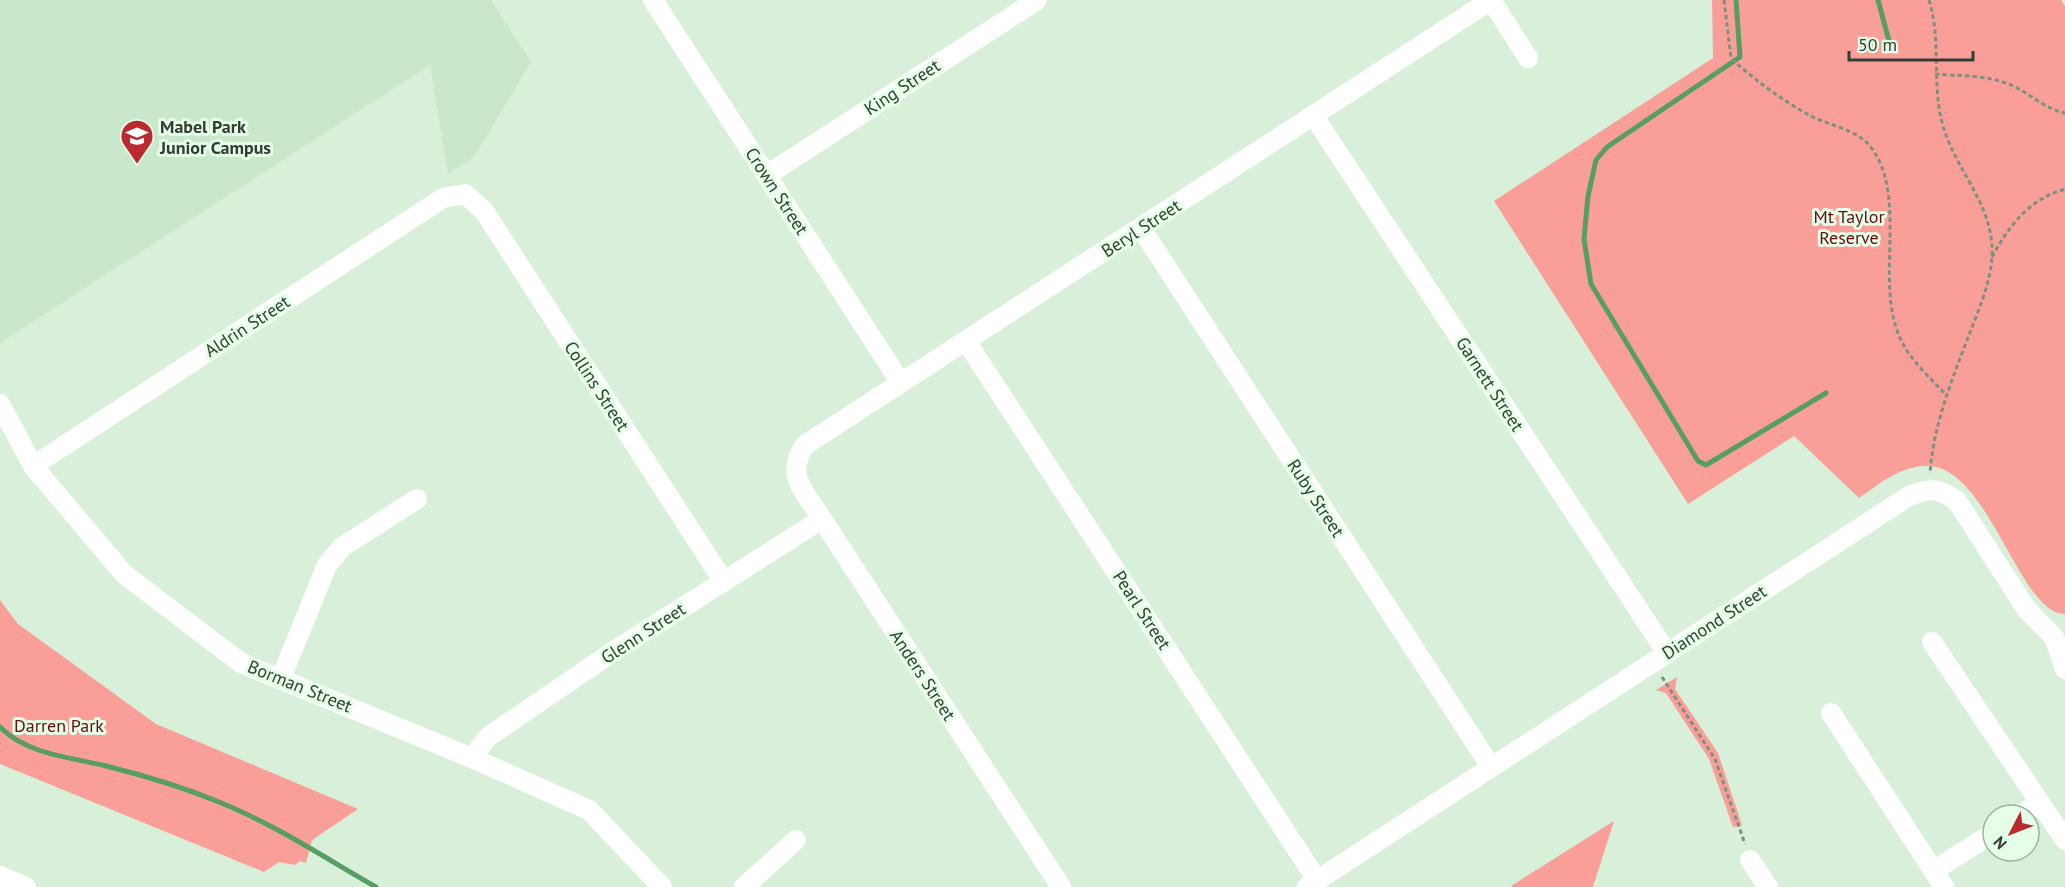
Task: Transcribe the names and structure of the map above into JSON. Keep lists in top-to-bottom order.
{
  "streets": {
    "street": [
      "King Street",
      "Crown Street",
      "Beryl Street",
      "Aldrin Street",
      "Garnett Street",
      "Collins Street",
      "Ruby Street",
      "Pearl Street",
      "Diamond Street",
      "Glenn Street",
      "Anders Street",
      "Borman Street"
    ]
  },
  "crossings": [
    ["King Street", "Crown Street"],
    ["Crown Street", "Beryl Street"],
    ["Beryl Street", "Garnett Street"],
    ["Beryl Street", "Ruby Street"],
    ["Beryl Street", "Pearl Street"],
    ["Beryl Street", "Anders Street"],
    ["Aldrin Street", "Collins Street"],
    ["Aldrin Street", "Borman Street"],
    ["Garnett Street", "Diamond Street"],
    ["Collins Street", "Glenn Street"],
    ["Ruby Street", "Diamond Street"],
    ["Pearl Street", "Diamond Street"],
    ["Glenn Street", "Anders Street"],
    ["Glenn Street", "Borman Street"]
  ],
  "parks": ["Mt Taylor Reserve", "Darren Park"],
  "places": {
    "school or university": ["Mabel Park Junior Campus"]
  },
  "scale_bar": "50 m",
  "north": "bottom left"
}
